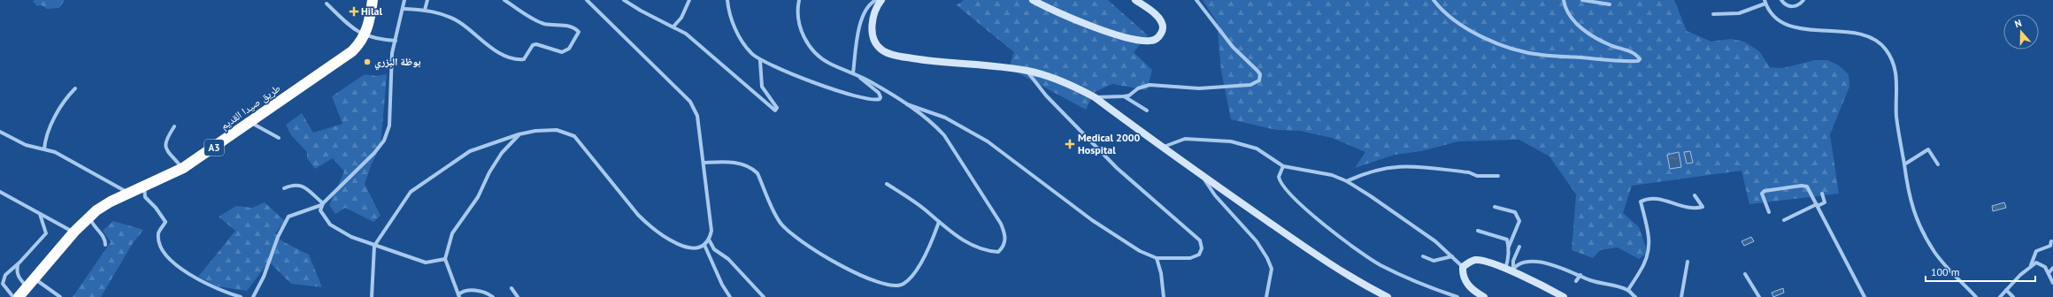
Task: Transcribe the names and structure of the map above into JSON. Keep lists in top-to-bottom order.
{
  "streets": {
    "highway": ["طريق صيدا القديم", "A3"]
  },
  "crossings": [
    ["طريق صيدا القديم", "A3"]
  ],
  "places": {
    "health": ["Hilal", "Medical 2000 Hospital"],
    "other": ["بوظة البزري"]
  },
  "scale_bar": "100 m",
  "north": "top"
}
